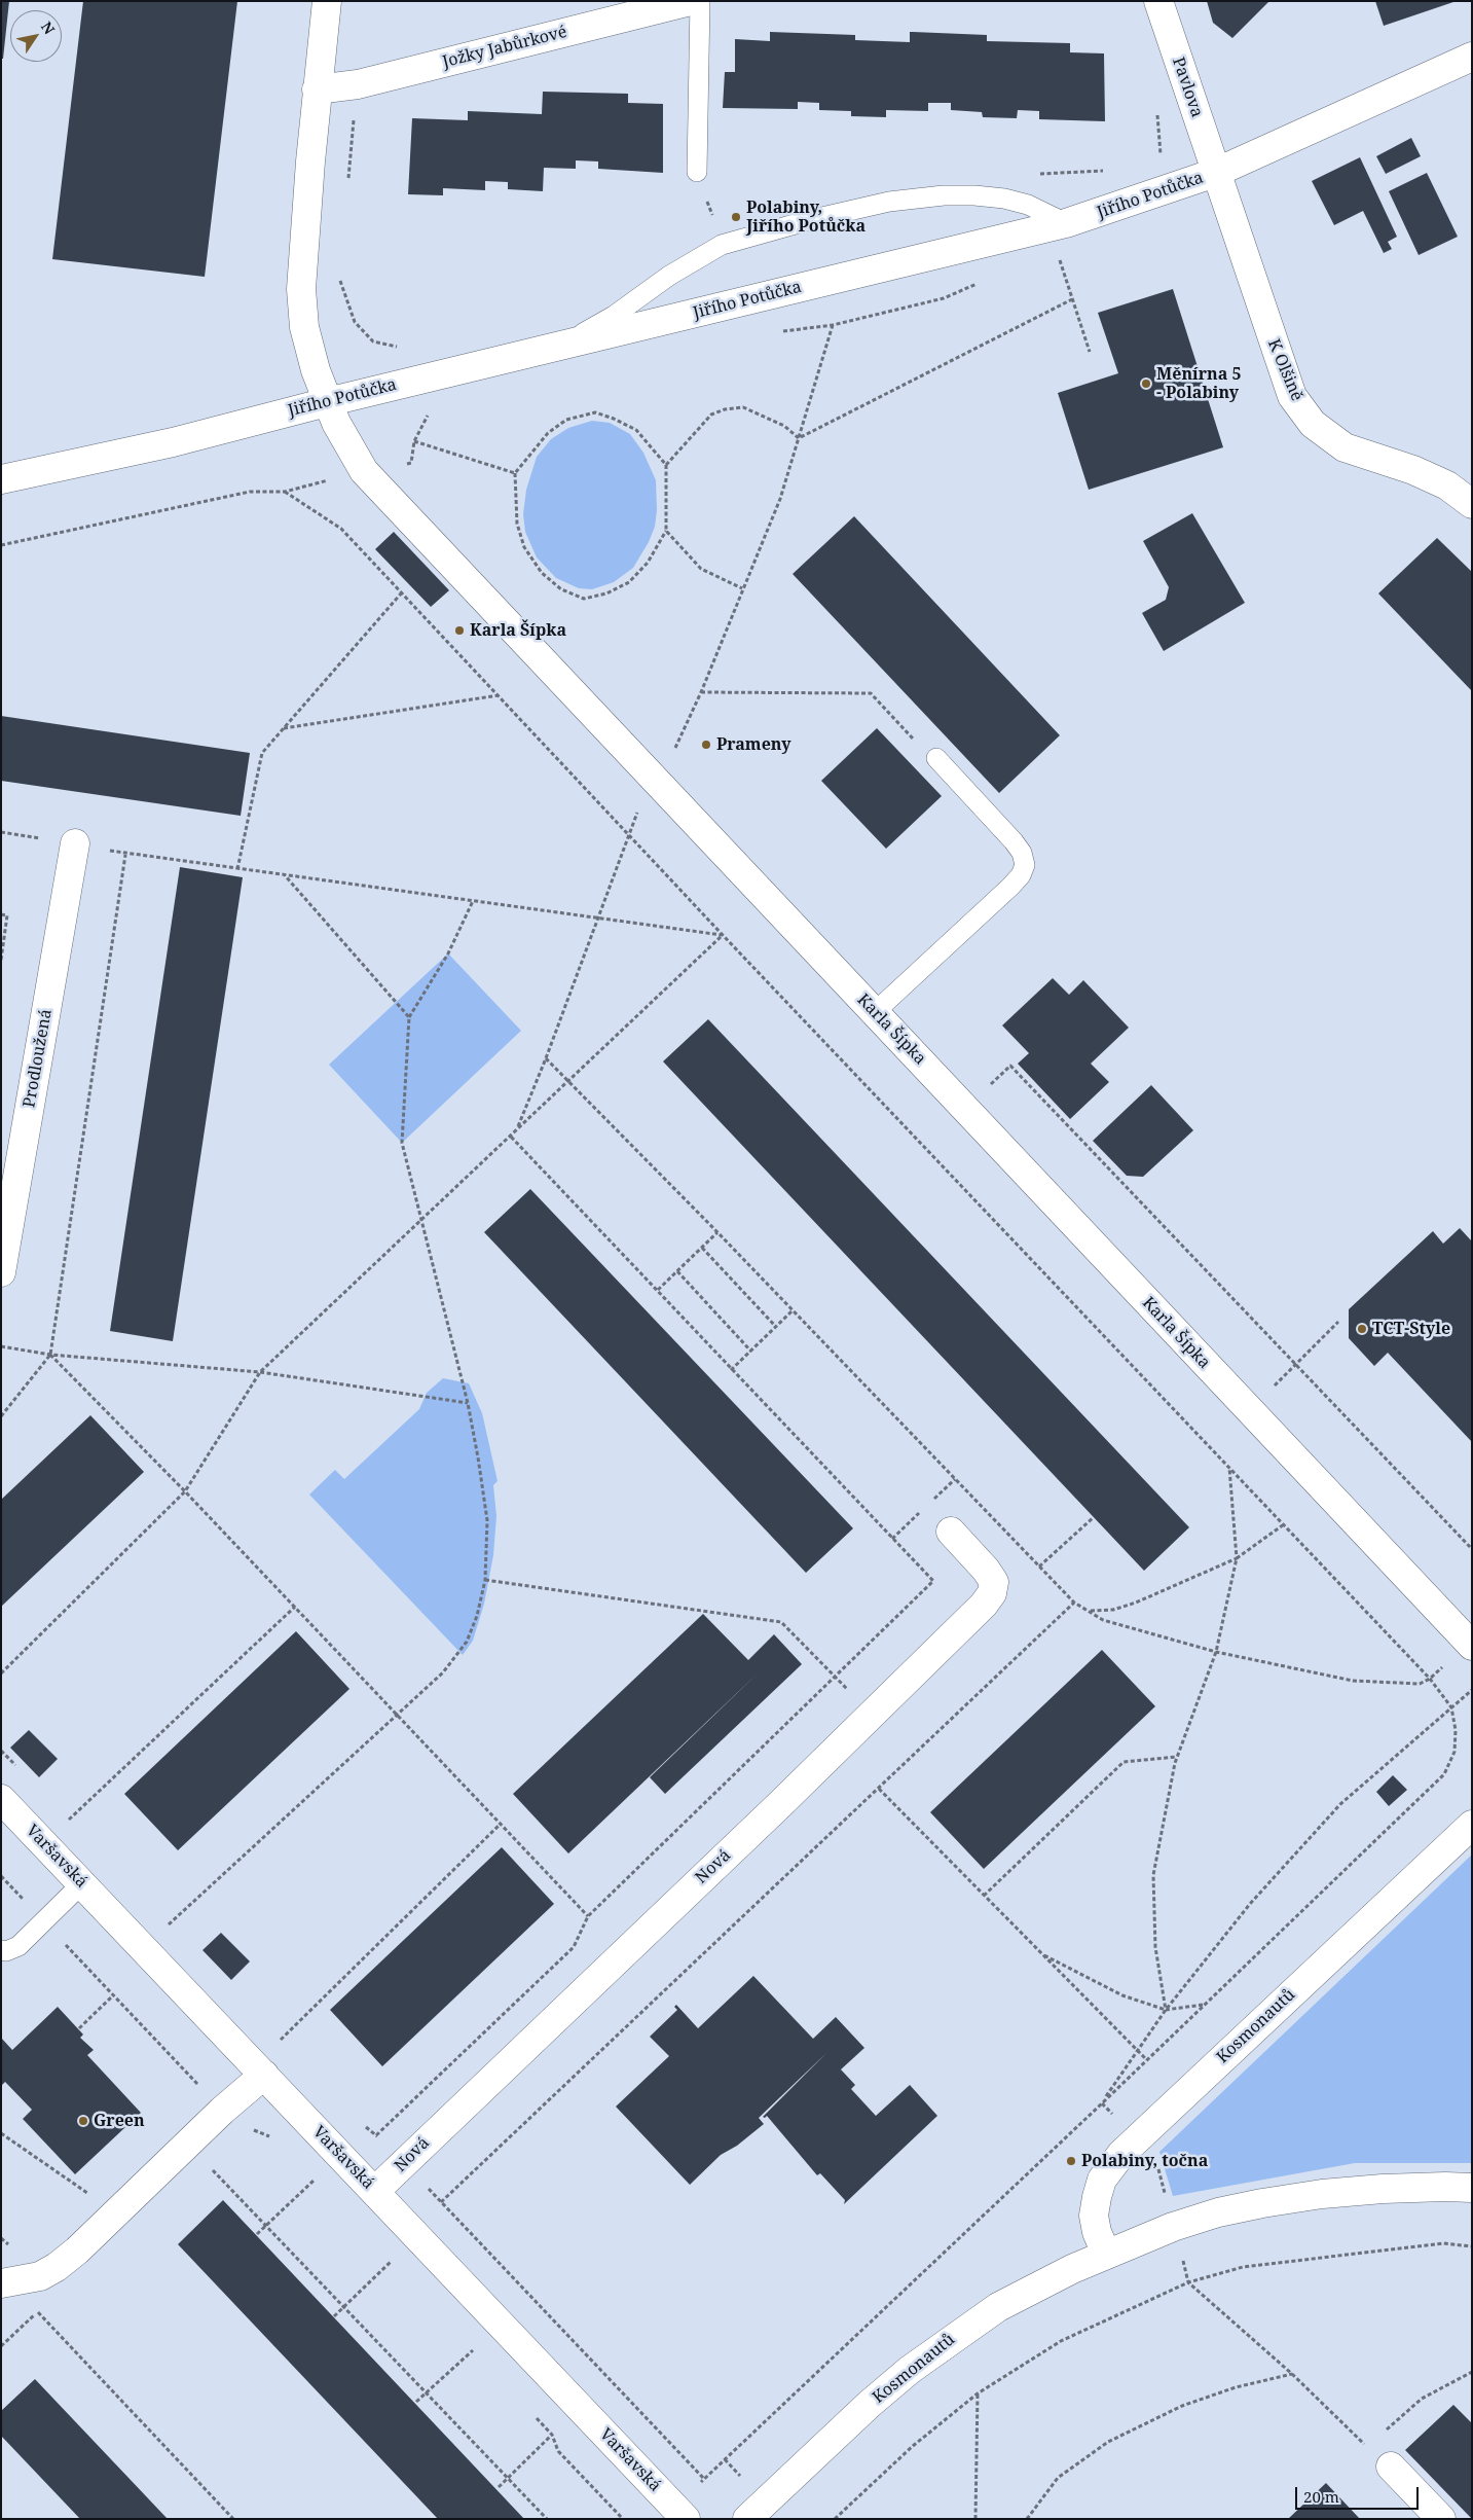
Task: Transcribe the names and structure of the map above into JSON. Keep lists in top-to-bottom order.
{
  "streets": {
    "street": [
      "Jožky Jabůrkové",
      "Pavlova",
      "Jiřího Potůčka",
      "K Olšině",
      "Karla Šípka",
      "Prodloužená",
      "Varšavská",
      "Nová",
      "Kosmonautů"
    ]
  },
  "crossings": [
    ["Pavlova", "Jiřího Potůčka"],
    ["Pavlova", "K Olšině"],
    ["Jiřího Potůčka", "K Olšině"],
    ["Jiřího Potůčka", "Karla Šípka"],
    ["Varšavská", "Nová"]
  ],
  "places": [
    "Polabiny, Jiřího Potůčka",
    "Měnírna 5 - Polabiny",
    "Karla Šípka",
    "Prameny",
    "TCT-Style",
    "Green",
    "Polabiny, točna"
  ],
  "scale_bar": "20 m",
  "north": "top right"
}
